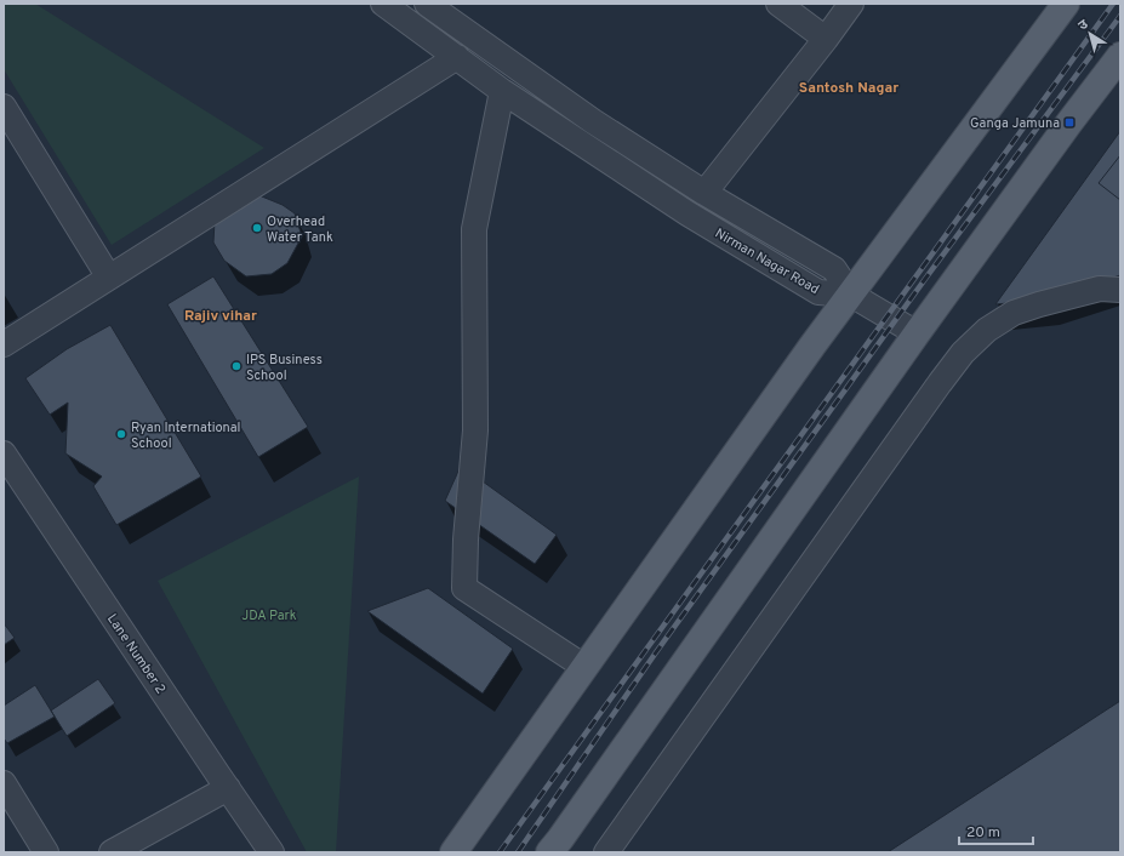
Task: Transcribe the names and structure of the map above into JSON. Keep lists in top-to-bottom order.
{
  "streets": {
    "street": ["Nirman Nagar Road", "Lane Number 2"]
  },
  "districts": ["Santosh Nagar", "Rajiv vihar"],
  "parks": ["JDA Park"],
  "places": {
    "transit": ["Ganga Jamuna"],
    "other": ["Overhead Water Tank", "IPS Business School", "Ryan International School"]
  },
  "scale_bar": "20 m",
  "north": "top left"
}
